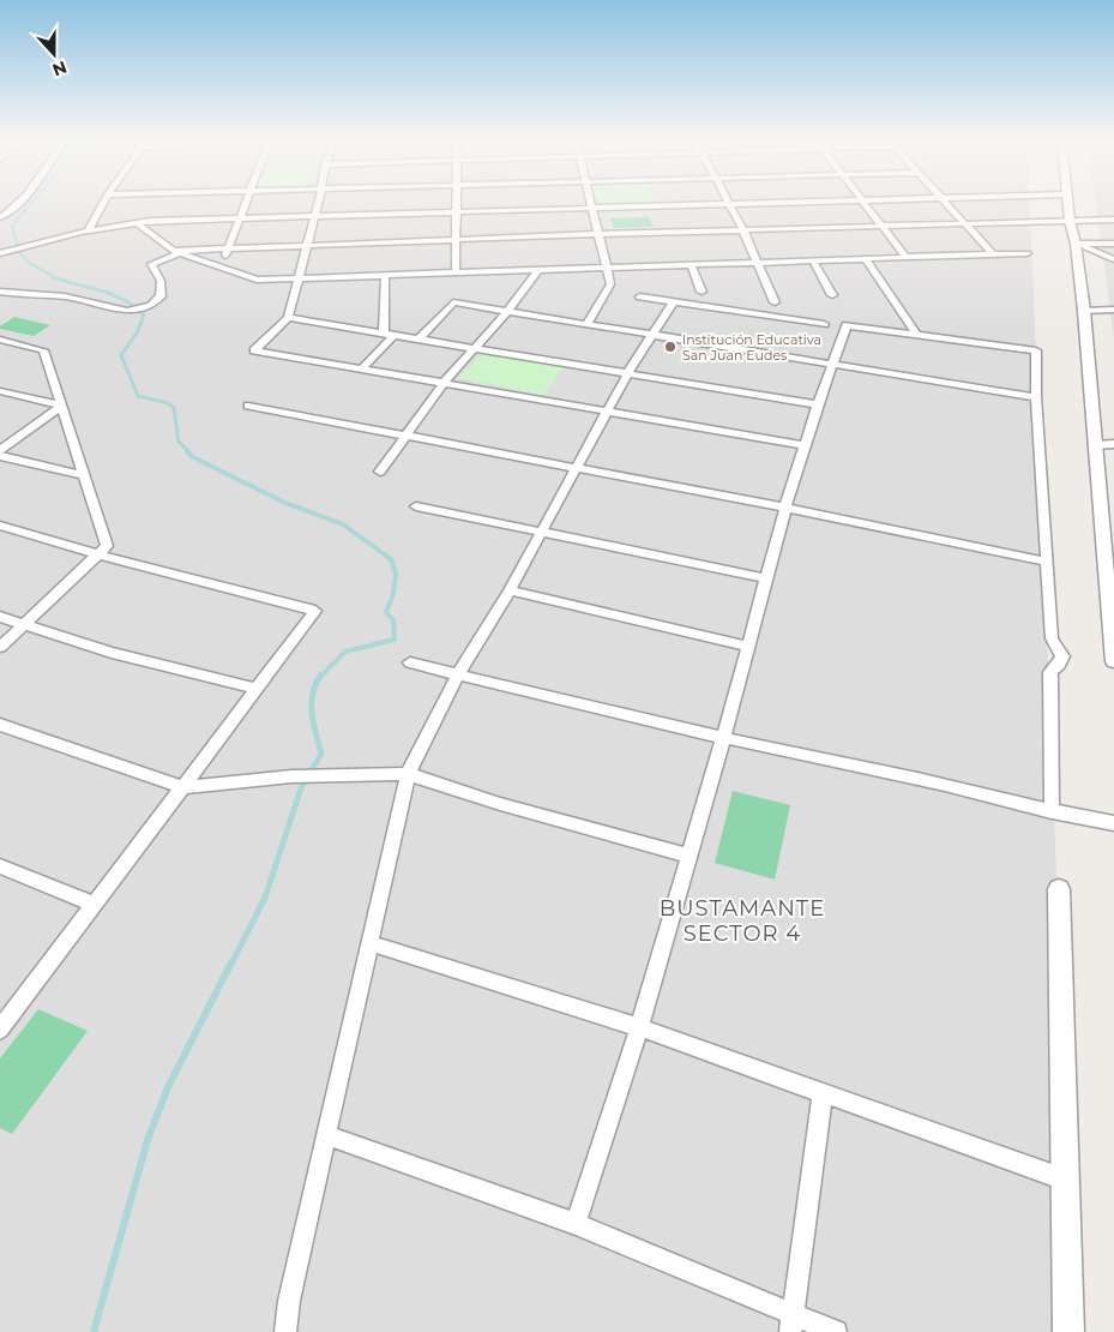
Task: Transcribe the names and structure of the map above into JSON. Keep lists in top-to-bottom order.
{
  "districts": ["BUSTAMANTE SECTOR 4"],
  "places": ["Institución Educativa San Juan Eudes"],
  "north": "bottom"
}
